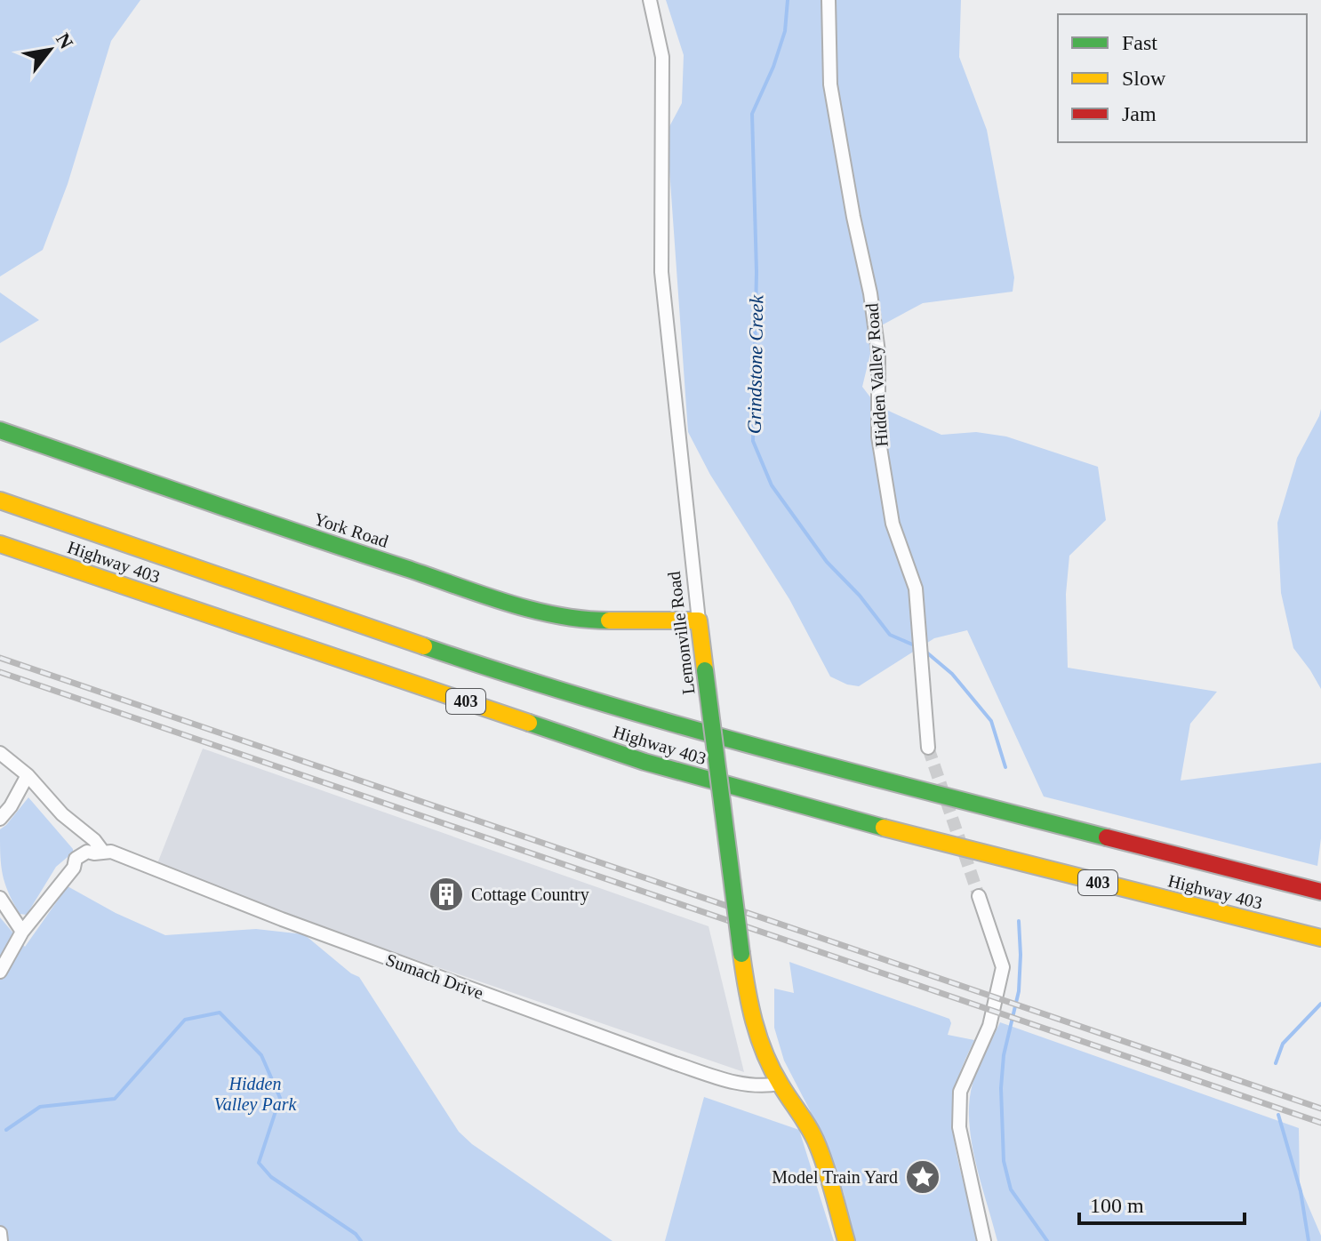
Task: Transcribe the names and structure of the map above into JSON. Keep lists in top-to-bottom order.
{
  "streets": {
    "main road": [
      "York Road",
      "Highway 403",
      "Lemonville Road",
      "403"
    ],
    "street": ["Hidden Valley Road", "Sumach Drive"]
  },
  "crossings": [
    ["York Road", "Lemonville Road"],
    ["Lemonville Road", "Sumach Drive"]
  ],
  "water": ["Grindstone Creek"],
  "parks": ["Hidden Valley Park"],
  "places": {
    "building": ["Cottage Country"],
    "place": ["Model Train Yard"]
  },
  "legend": ["Fast", "Slow", "Jam"],
  "scale_bar": "100 m",
  "north": "top right"
}
